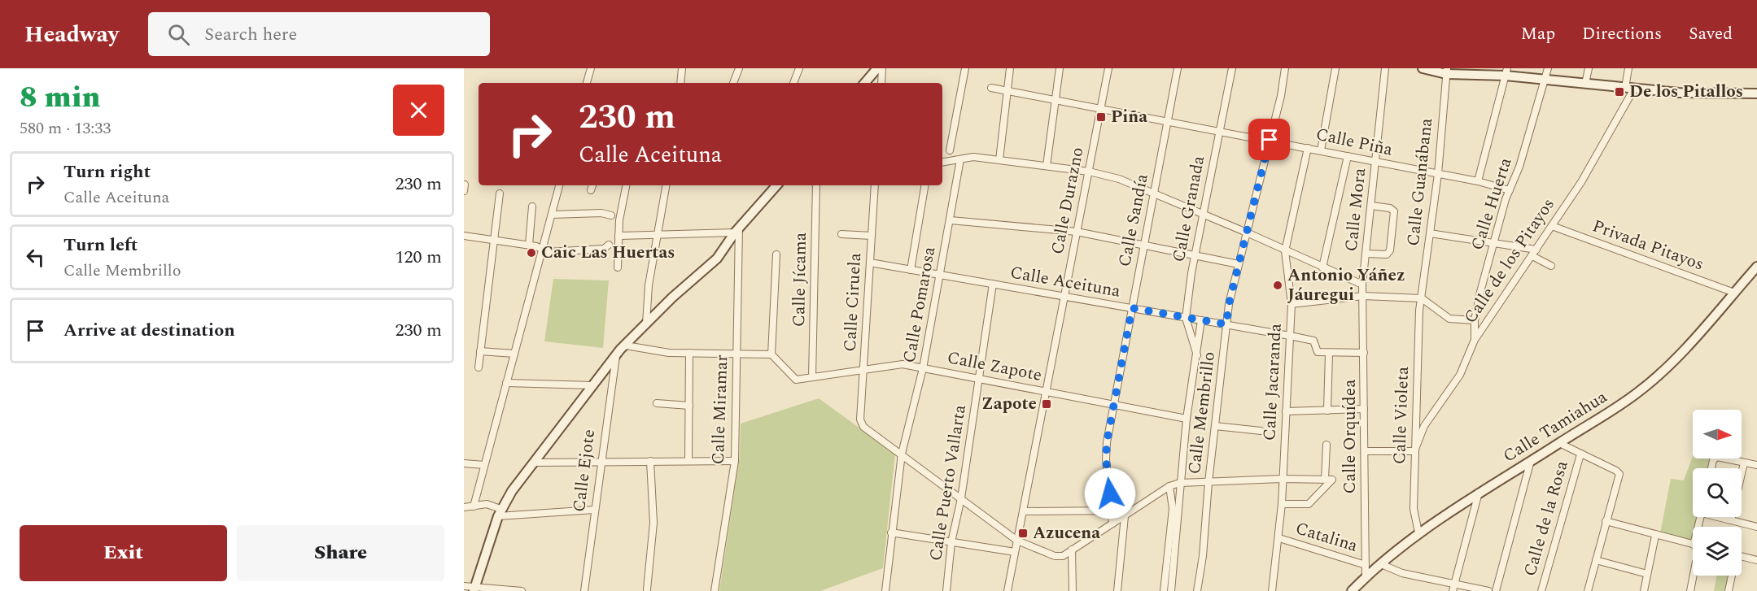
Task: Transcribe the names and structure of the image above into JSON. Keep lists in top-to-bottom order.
{
  "streets": {
    "street": [
      "Calle Piña",
      "Calle Guanábana",
      "Calle Durazno",
      "Calle Huerta",
      "Calle Granada",
      "Calle Mora",
      "Calle Sandía",
      "Privada Pitayos",
      "Calle de los Pitayos",
      "Calle Jícama",
      "Calle Aceituna",
      "Calle Ciruela",
      "Calle Pomarosa",
      "Calle Zapote",
      "Calle Jacaranda",
      "Calle Miramar",
      "Calle Membrillo",
      "Calle Violeta",
      "Calle Tamiahua",
      "Calle Orquídea",
      "Calle Ejote",
      "Calle Puerto Vallarta",
      "Calle de la Rosa",
      "Catalina"
    ]
  },
  "crossings": [
    ["Calle Piña", "Calle Guanábana"],
    ["Calle Piña", "Calle Durazno"],
    ["Calle Piña", "Calle Huerta"],
    ["Calle Piña", "Calle Granada"],
    ["Calle Piña", "Calle Mora"],
    ["Calle Piña", "Calle Sandía"],
    ["Calle Piña", "Calle Jacaranda"],
    ["Calle Piña", "Calle Membrillo"],
    ["Calle Guanábana", "Calle Violeta"],
    ["Calle Durazno", "Calle Aceituna"],
    ["Calle Durazno", "Calle Zapote"],
    ["Calle Huerta", "Calle de los Pitayos"],
    ["Calle Granada", "Calle Aceituna"],
    ["Calle Granada", "Calle Zapote"],
    ["Calle Mora", "Calle Orquídea"],
    ["Calle Sandía", "Calle Aceituna"],
    ["Calle Sandía", "Calle Zapote"],
    ["Privada Pitayos", "Calle de los Pitayos"],
    ["Privada Pitayos", "Calle Tamiahua"],
    ["Calle de los Pitayos", "Calle Violeta"],
    ["Calle Jícama", "Calle Zapote"],
    ["Calle Aceituna", "Calle Ciruela"],
    ["Calle Aceituna", "Calle Pomarosa"],
    ["Calle Aceituna", "Calle Jacaranda"],
    ["Calle Aceituna", "Calle Membrillo"],
    ["Calle Aceituna", "Calle Puerto Vallarta"],
    ["Calle Ciruela", "Calle Pomarosa"],
    ["Calle Ciruela", "Calle Zapote"],
    ["Calle Pomarosa", "Calle Zapote"],
    ["Calle Zapote", "Calle Puerto Vallarta"],
    ["Calle Jacaranda", "Catalina"],
    ["Calle Violeta", "Calle Tamiahua"],
    ["Calle Tamiahua", "Calle Orquídea"],
    ["Calle Orquídea", "Catalina"]
  ],
  "places": {
    "transit": [
      "De los Pitallos",
      "Piña",
      "Zapote",
      "Azucena"
    ],
    "other": ["Caic Las Huertas", "Antonio Yáñez Jáuregui"]
  },
  "north": "right",
  "page": {
    "header": "Headway",
    "search": "Search here",
    "nav": ["Map", "Directions", "Saved"],
    "heading": ["8 min", "580 m · 13:33"],
    "turn": ["230 m", "Calle Aceituna"],
    "list": [
      {
        "name": "Turn right",
        "note": "Calle Aceituna",
        "value": "230 m"
      },
      {
        "name": "Turn left",
        "note": "Calle Membrillo",
        "value": "120 m"
      },
      {
        "name": "Arrive at destination",
        "value": "230 m"
      }
    ],
    "buttons": ["Exit", "Share"]
  }
}
